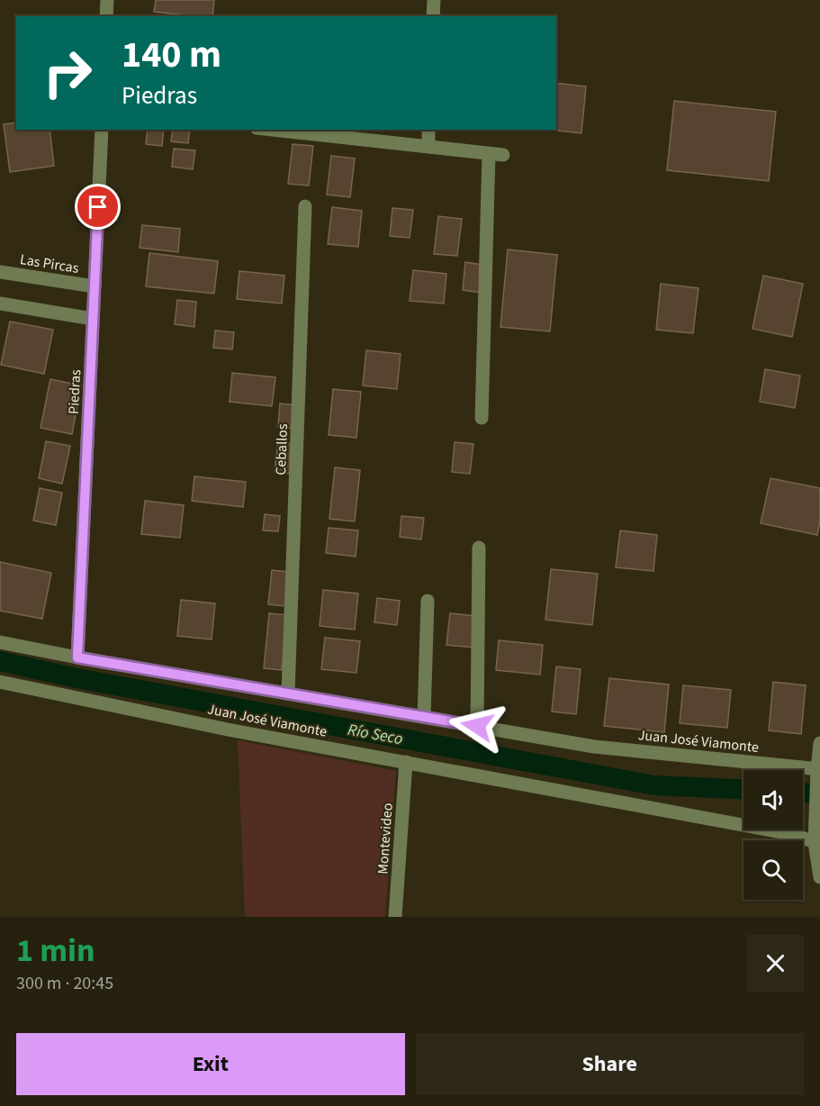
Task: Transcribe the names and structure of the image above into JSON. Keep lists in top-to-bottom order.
{
  "streets": {
    "street": [
      "Las Pircas",
      "Piedras",
      "Ceballos",
      "Juan José Viamonte",
      "Montevideo"
    ]
  },
  "crossings": [
    ["Las Pircas", "Piedras"],
    ["Piedras", "Juan José Viamonte"],
    ["Ceballos", "Juan José Viamonte"],
    ["Juan José Viamonte", "Montevideo"]
  ],
  "water": ["Río Seco"],
  "page": {
    "turn": ["140 m", "Piedras"],
    "heading": ["1 min", "300 m · 20:45"],
    "buttons": ["Exit", "Share"]
  }
}
